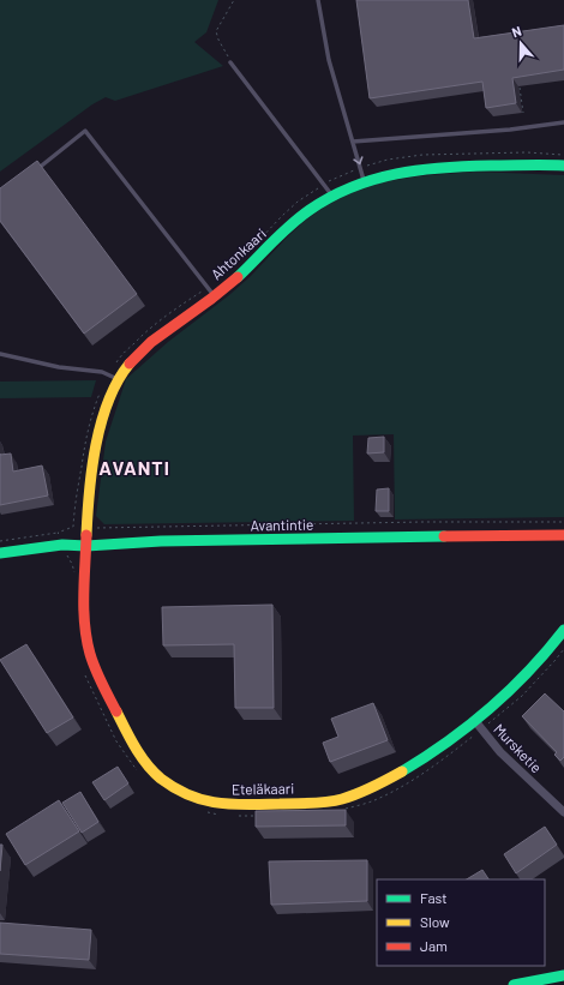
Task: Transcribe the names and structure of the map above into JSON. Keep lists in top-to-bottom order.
{
  "streets": {
    "main road": ["Ahtonkaari", "Avantintie", "Eteläkaari"],
    "street": ["Mursketie"]
  },
  "crossings": [
    ["Ahtonkaari", "Avantintie"],
    ["Ahtonkaari", "Eteläkaari"],
    ["Avantintie", "Eteläkaari"],
    ["Mursketie", "Eteläkaari"]
  ],
  "districts": ["AVANTI"],
  "legend": ["Fast", "Slow", "Jam"],
  "north": "top"
}
